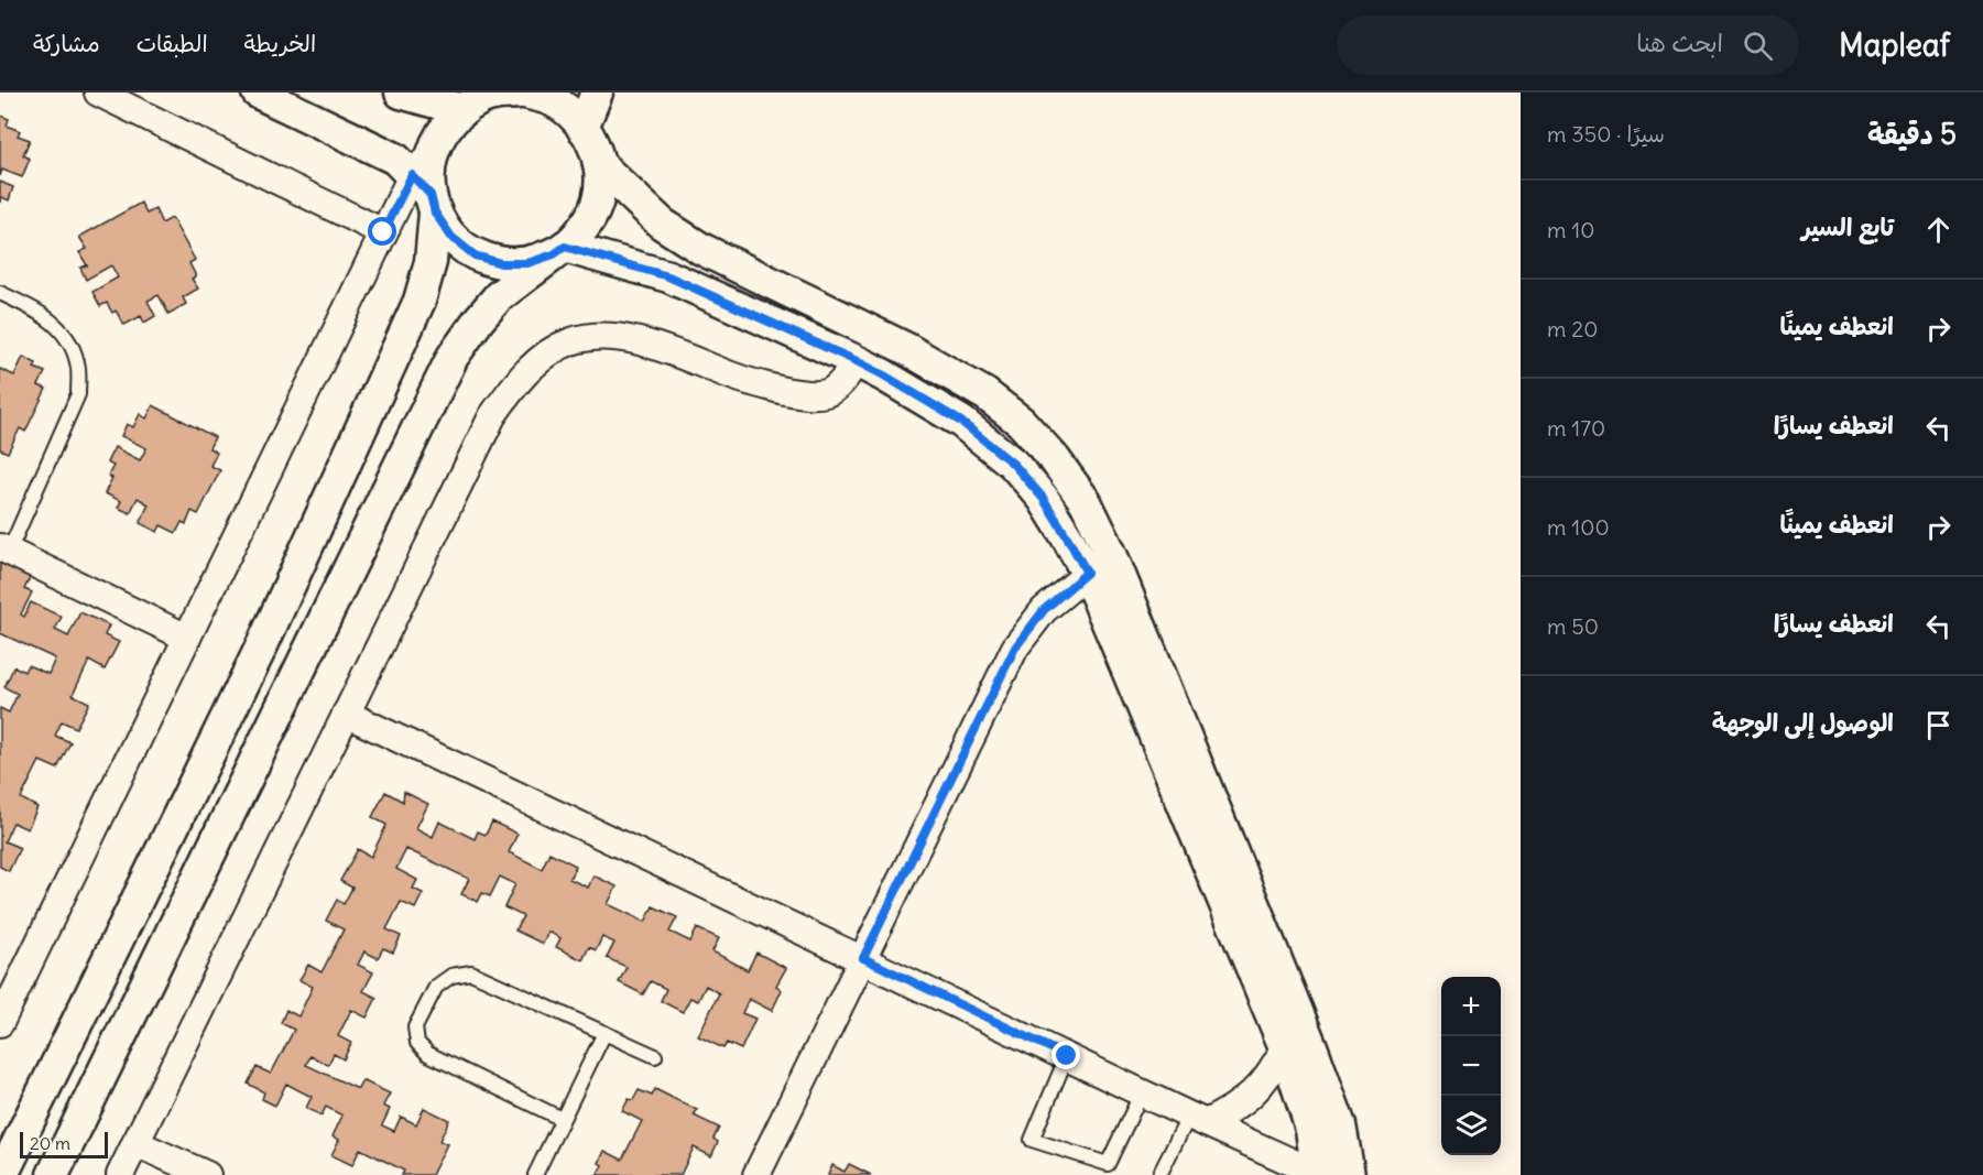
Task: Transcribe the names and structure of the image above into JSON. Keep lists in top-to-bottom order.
{
  "scale_bar": "20 m",
  "page": {
    "header": "Mapleaf",
    "search": "ابحث هنا",
    "nav": ["الخريطة", "الطبقات", "مشاركة"],
    "heading": ["5 دقيقة", "سيرًا · 350 m"],
    "list": [
      ["تابع السير", "10 m"],
      ["انعطف يمينًا", "20 m"],
      ["انعطف يسارًا", "170 m"],
      ["انعطف يمينًا", "100 m"],
      ["انعطف يسارًا", "50 m"],
      "الوصول إلى الوجهة"
    ],
    "map_buttons": ["+", "−"],
    "scale": "20 m"
  }
}
